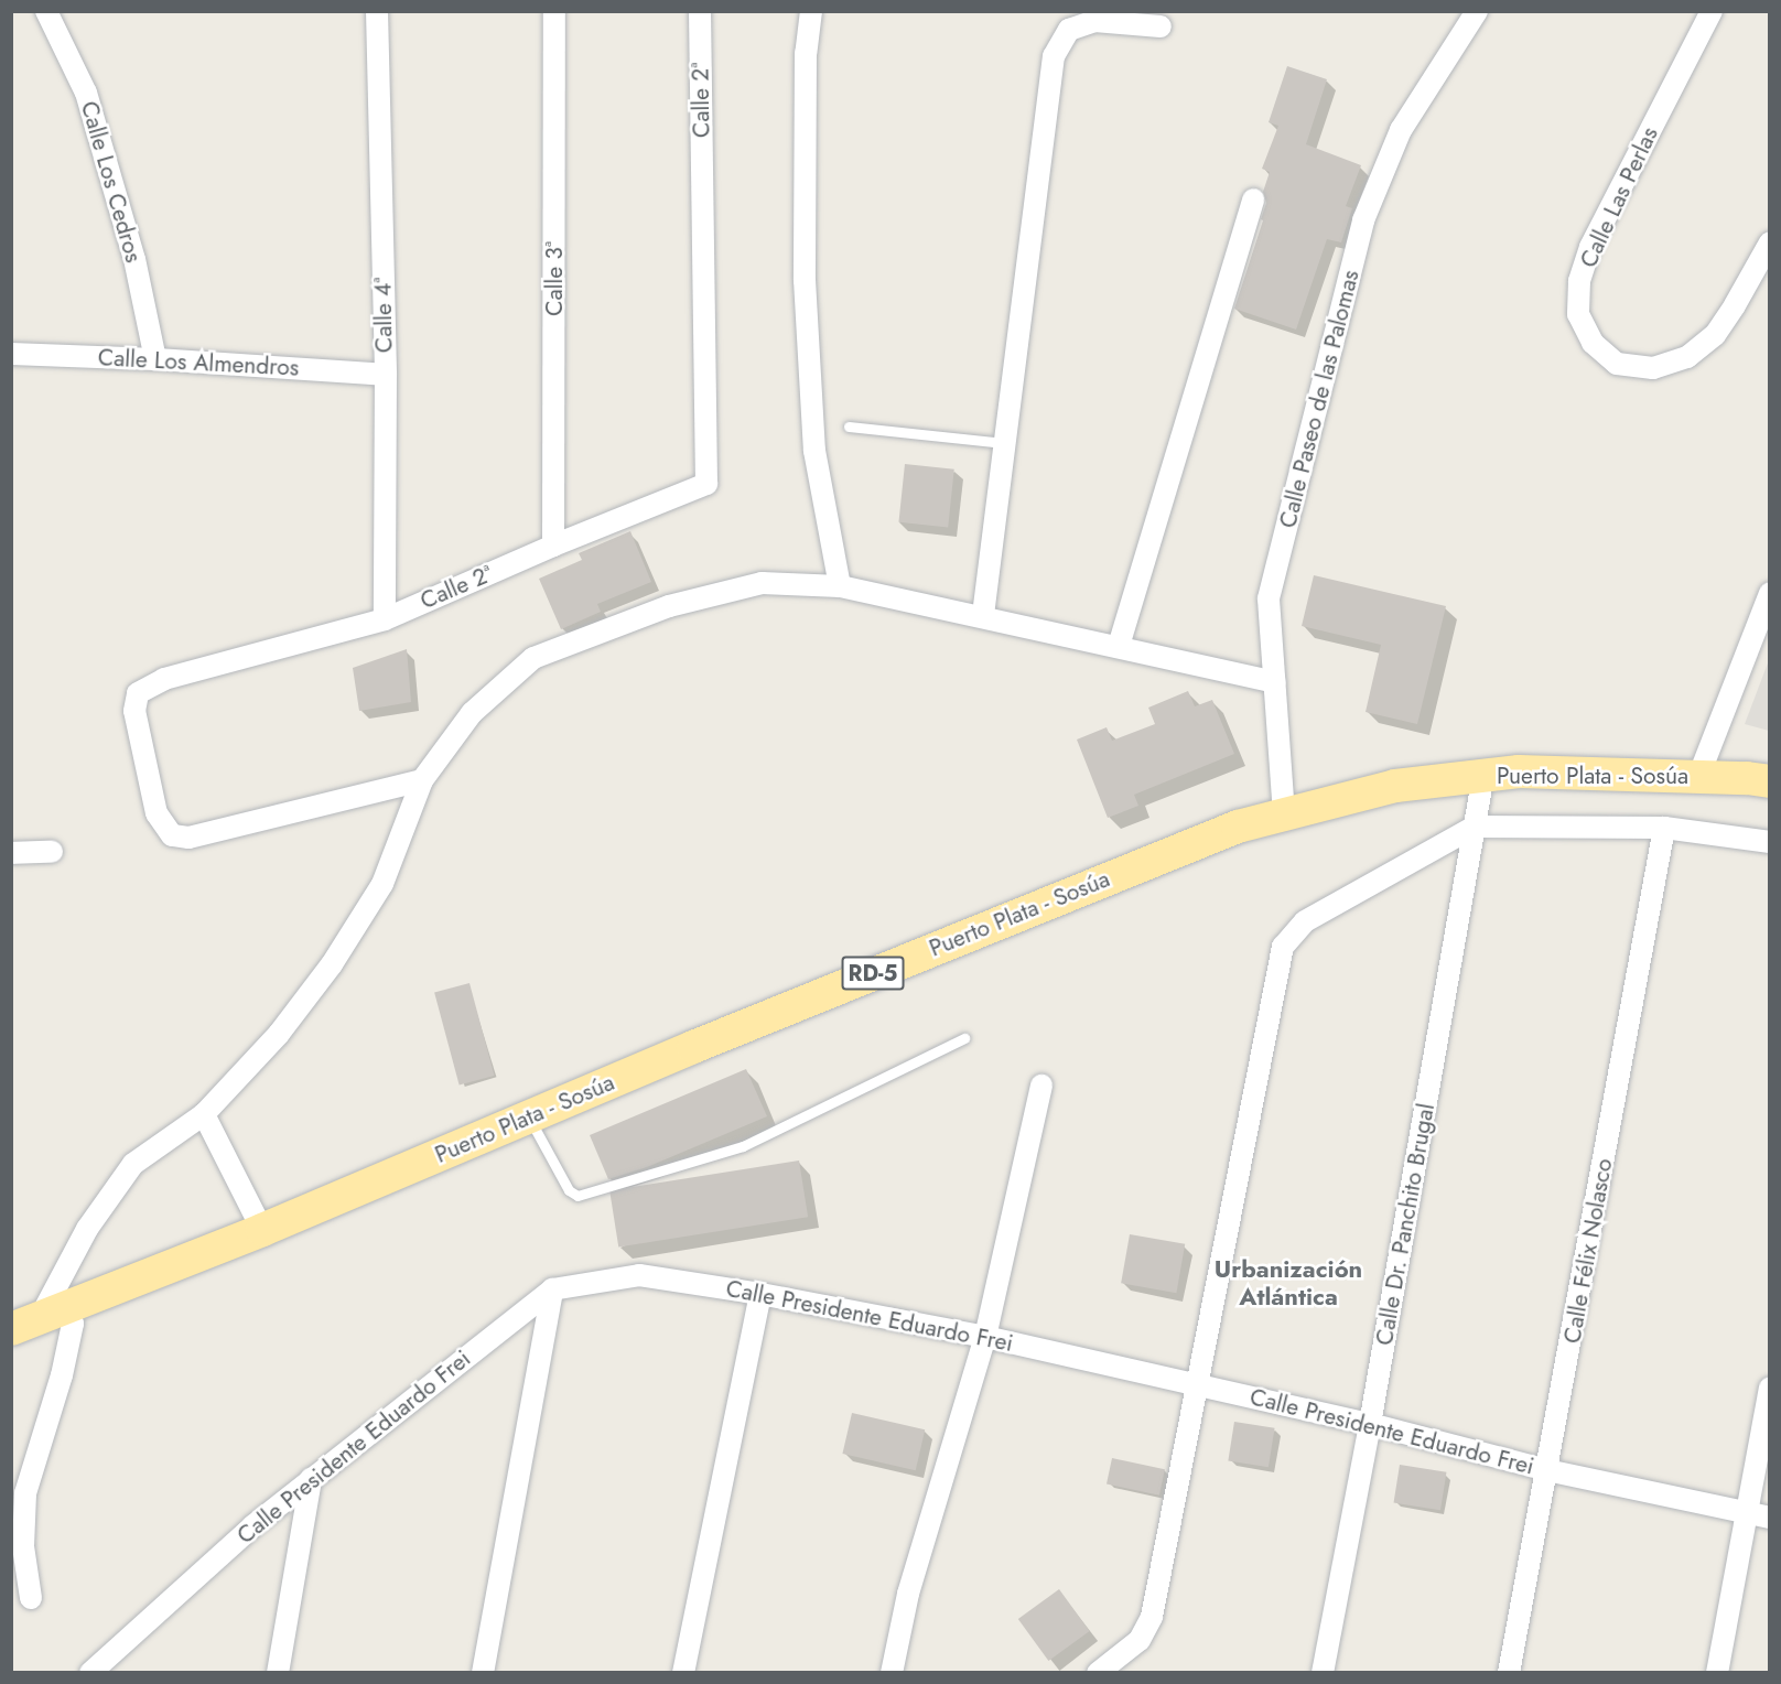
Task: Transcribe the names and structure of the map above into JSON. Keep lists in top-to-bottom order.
{
  "streets": {
    "main road": ["Puerto Plata - Sosúa", "RD-5"],
    "street": [
      "Calle 2ª",
      "Calle Los Cedros",
      "Calle Las Perlas",
      "Calle 3ª",
      "Calle 4ª",
      "Calle Los Almendros",
      "Calle Paseo de las Palomas",
      "Calle Dr. Panchito Brugal",
      "Calle Félix Nolasco",
      "Calle Presidente Eduardo Frei"
    ]
  },
  "crossings": [
    ["Calle 2ª", "Calle 3ª"],
    ["Calle 2ª", "Calle 4ª"],
    ["Calle Los Cedros", "Calle Los Almendros"],
    ["Calle 4ª", "Calle Los Almendros"],
    ["Calle Paseo de las Palomas", "Puerto Plata - Sosúa"],
    ["Puerto Plata - Sosúa", "Calle Dr. Panchito Brugal"],
    ["Calle Dr. Panchito Brugal", "Calle Presidente Eduardo Frei"],
    ["Calle Félix Nolasco", "Calle Presidente Eduardo Frei"]
  ],
  "districts": ["Urbanización Atlántica"]
}
